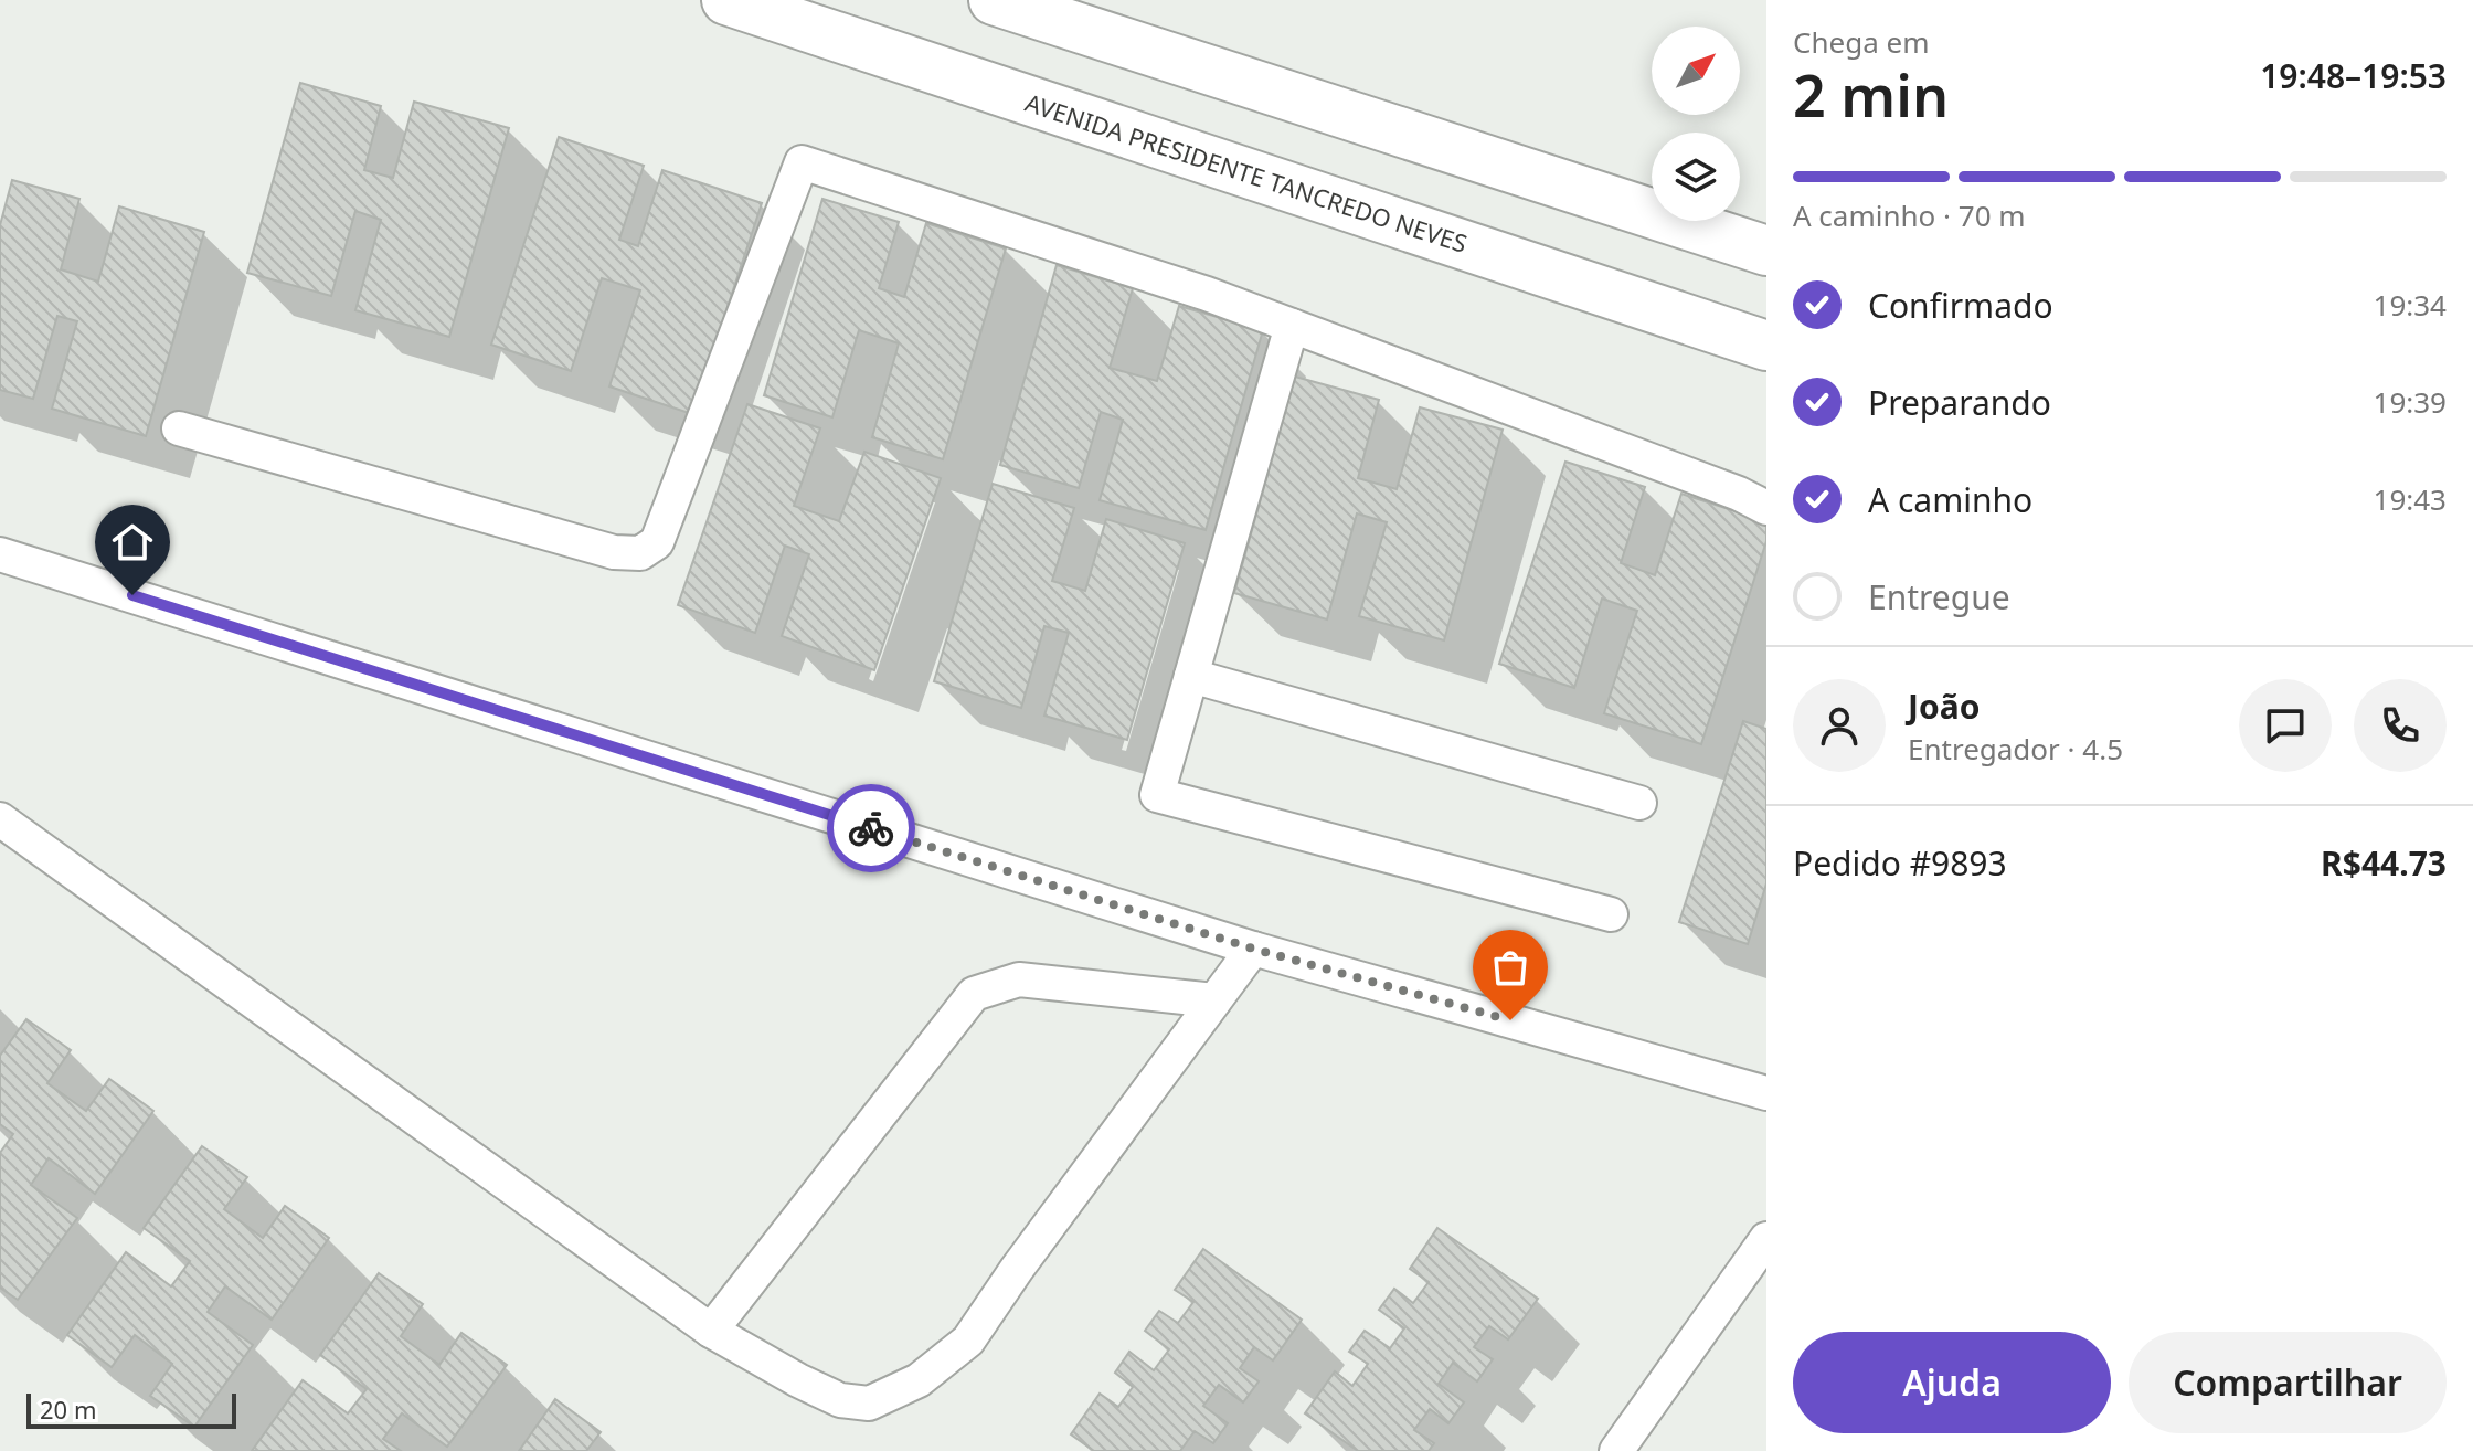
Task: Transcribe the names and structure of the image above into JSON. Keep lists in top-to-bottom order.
{
  "streets": {
    "main road": ["AVENIDA PRESIDENTE TANCREDO NEVES"]
  },
  "scale_bar": "20 m",
  "north": "top right",
  "page": {
    "heading": ["2 min", "Chega em", "19:48–19:53"],
    "panel": [
      "João",
      "Entregador · 4.5",
      "Pedido #9893",
      "R$44.73"
    ],
    "bar": "A caminho · 70 m",
    "list": [
      ["Confirmado", "19:34"],
      ["Preparando", "19:39"],
      ["A caminho", "19:43"],
      "Entregue"
    ],
    "buttons": ["Ajuda", "Compartilhar"],
    "scale": "20 m"
  }
}
